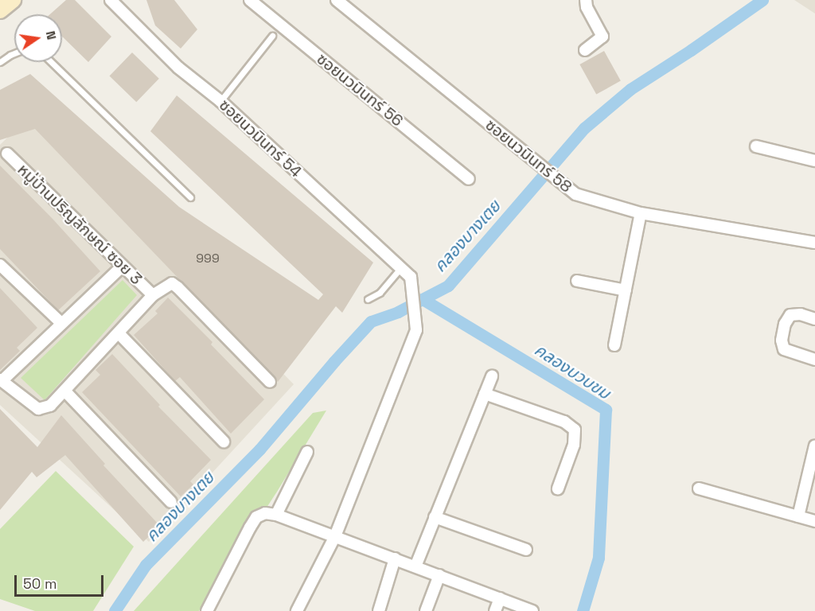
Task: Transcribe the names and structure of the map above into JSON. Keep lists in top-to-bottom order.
{
  "streets": {
    "street": [
      "ซอยนวมินทร์ 56",
      "ซอยนวมินทร์ 54",
      "ซอยนวมินทร์ 58",
      "หมู่บ้านปริญลักษณ์ ซอย 3"
    ]
  },
  "water": ["คลองบางเตย", "คลองบวบขม"],
  "house_numbers": ["999"],
  "scale_bar": "50 m",
  "north": "right"
}
